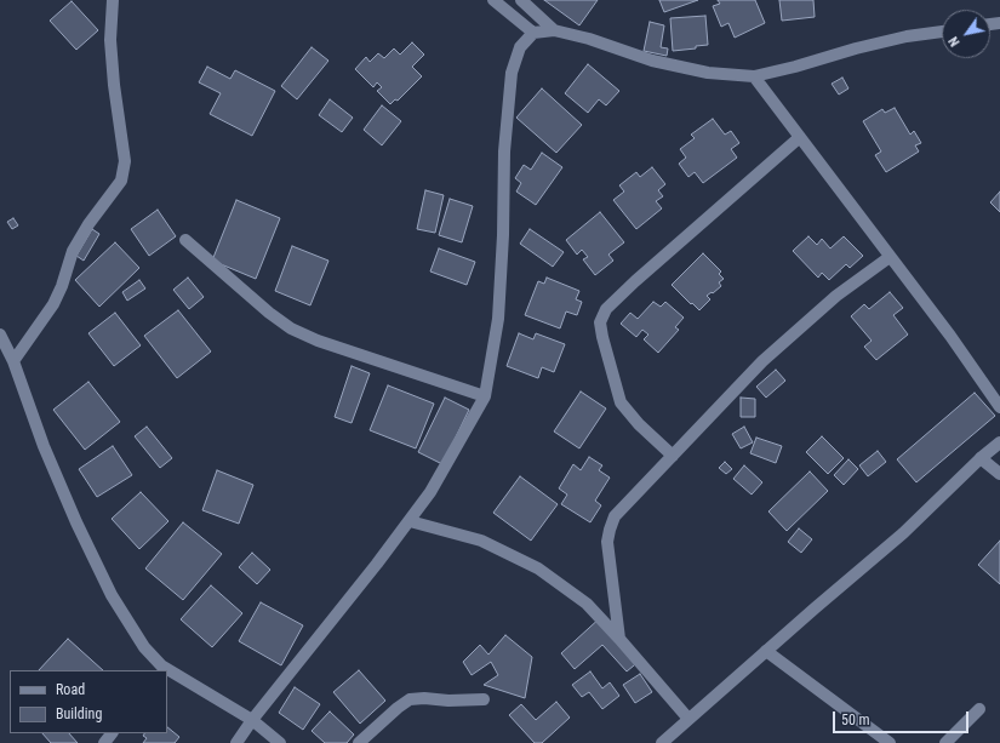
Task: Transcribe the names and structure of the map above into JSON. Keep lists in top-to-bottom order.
{
  "legend": ["Road", "Building"],
  "scale_bar": "50 m",
  "north": "bottom left"
}
